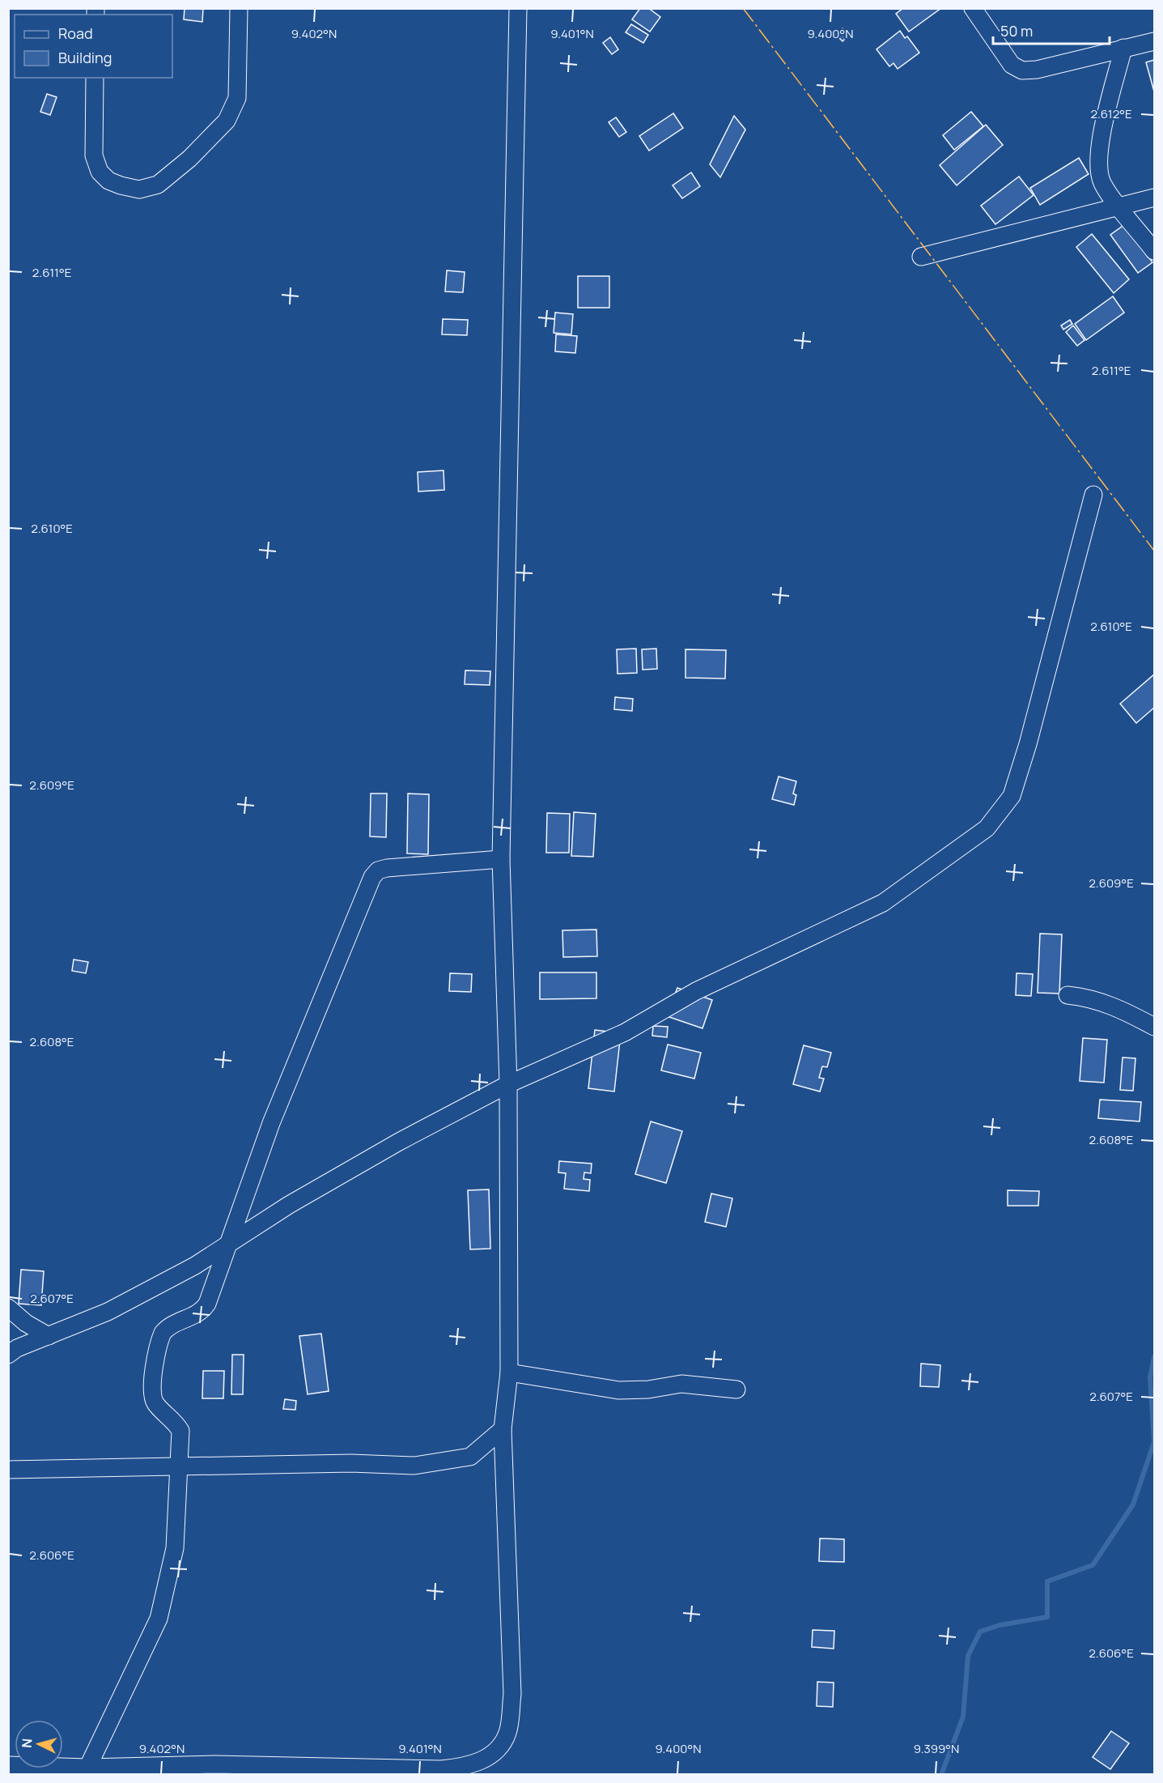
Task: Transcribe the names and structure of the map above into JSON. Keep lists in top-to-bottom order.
{
  "legend": ["Road", "Building"],
  "scale_bar": "50 m",
  "north": "left",
  "coordinates": [
    "9.402°N",
    "9.401°N",
    "9.400°N",
    "2.612°E",
    "2.611°E",
    "2.610°E",
    "2.609°E",
    "2.608°E",
    "2.607°E",
    "2.606°E",
    "9.399°N"
  ]
}
